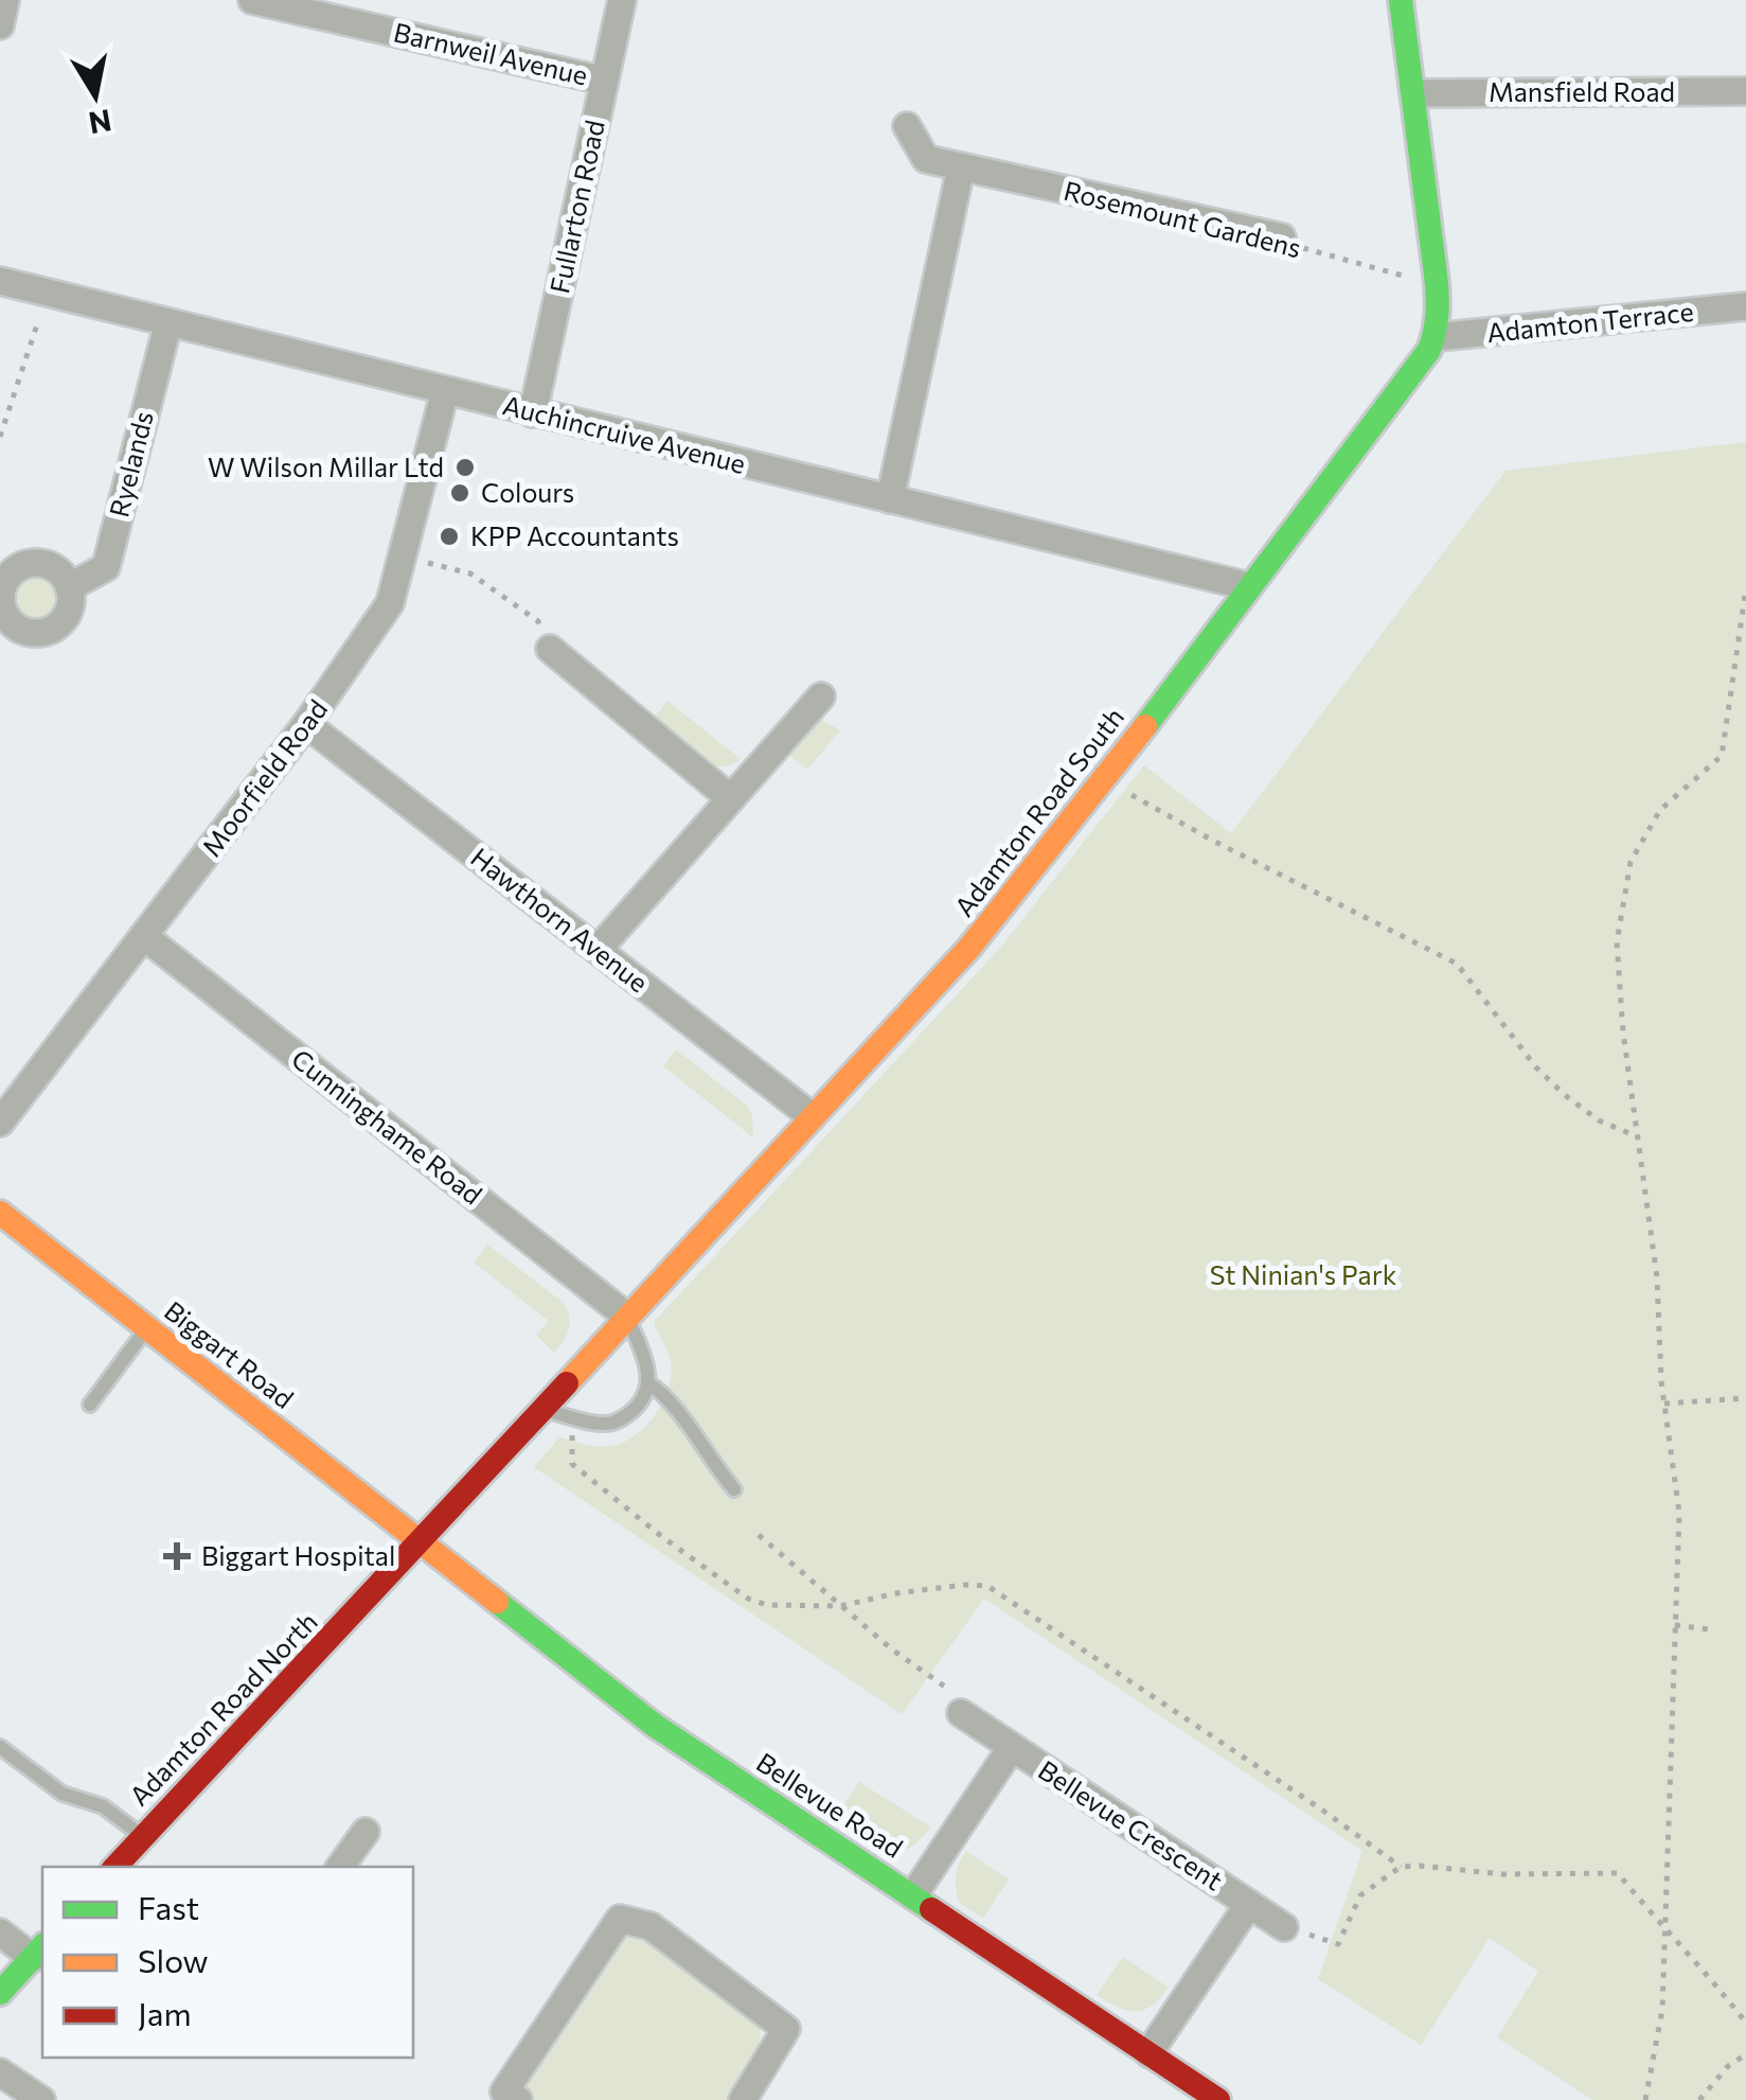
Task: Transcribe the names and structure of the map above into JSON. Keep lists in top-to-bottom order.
{
  "streets": {
    "street": [
      "Barnweil Avenue",
      "Mansfield Road",
      "Fullarton Road",
      "Rosemount Gardens",
      "Adamton Terrace",
      "Auchincruive Avenue",
      "Ryelands",
      "Moorfield Road",
      "Adamton Road South",
      "Hawthorn Avenue",
      "Cunninghame Road",
      "Biggart Road",
      "Adamton Road North",
      "Bellevue Road",
      "Bellevue Crescent"
    ]
  },
  "crossings": [
    ["Barnweil Avenue", "Fullarton Road"],
    ["Fullarton Road", "Auchincruive Avenue"],
    ["Adamton Terrace", "Adamton Road South"],
    ["Auchincruive Avenue", "Ryelands"],
    ["Auchincruive Avenue", "Moorfield Road"],
    ["Auchincruive Avenue", "Adamton Road South"],
    ["Moorfield Road", "Hawthorn Avenue"],
    ["Moorfield Road", "Cunninghame Road"],
    ["Adamton Road South", "Hawthorn Avenue"],
    ["Adamton Road South", "Cunninghame Road"],
    ["Adamton Road South", "Biggart Road"],
    ["Adamton Road South", "Adamton Road North"],
    ["Adamton Road South", "Bellevue Road"],
    ["Biggart Road", "Adamton Road North"],
    ["Biggart Road", "Bellevue Road"],
    ["Adamton Road North", "Bellevue Road"],
    ["Bellevue Road", "Bellevue Crescent"]
  ],
  "parks": ["St Ninian's Park"],
  "places": {
    "other": ["W Wilson Millar Ltd", "Colours", "KPP Accountants"],
    "health": ["Biggart Hospital"]
  },
  "legend": ["Fast", "Slow", "Jam"],
  "north": "bottom"
}
